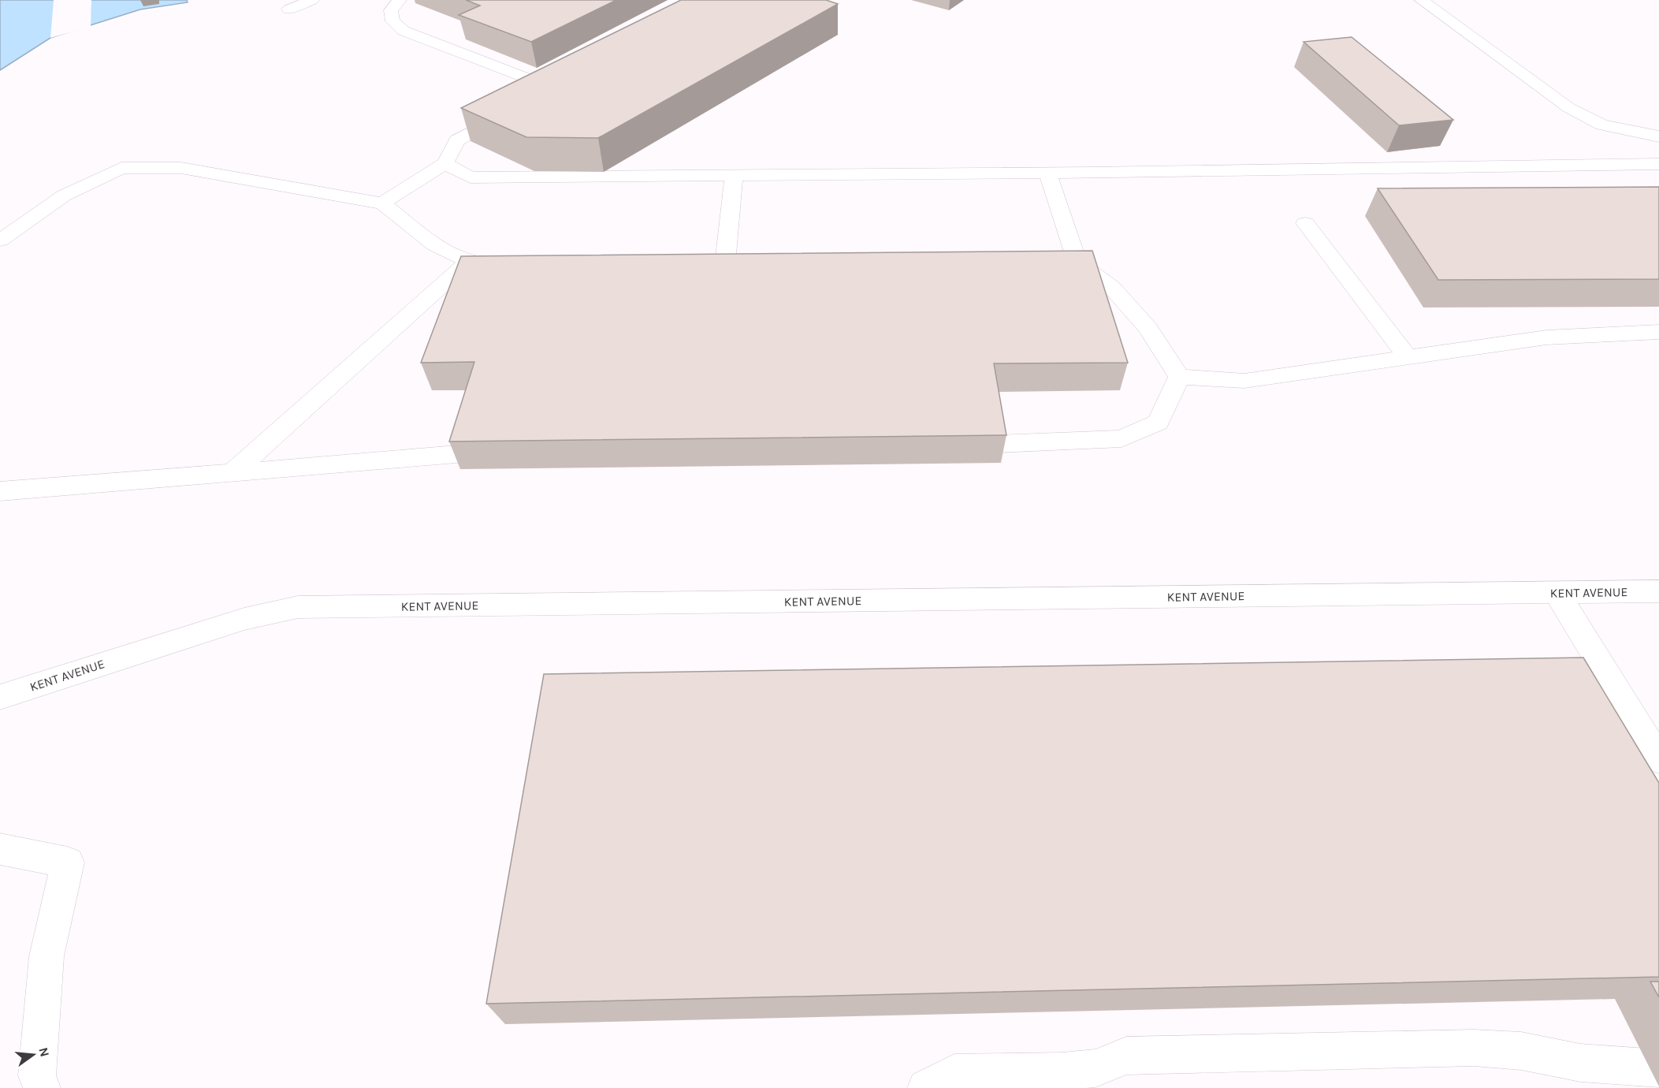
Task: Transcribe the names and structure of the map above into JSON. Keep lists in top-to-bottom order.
{
  "streets": {
    "street": ["KENT AVENUE"]
  },
  "north": "right"
}
